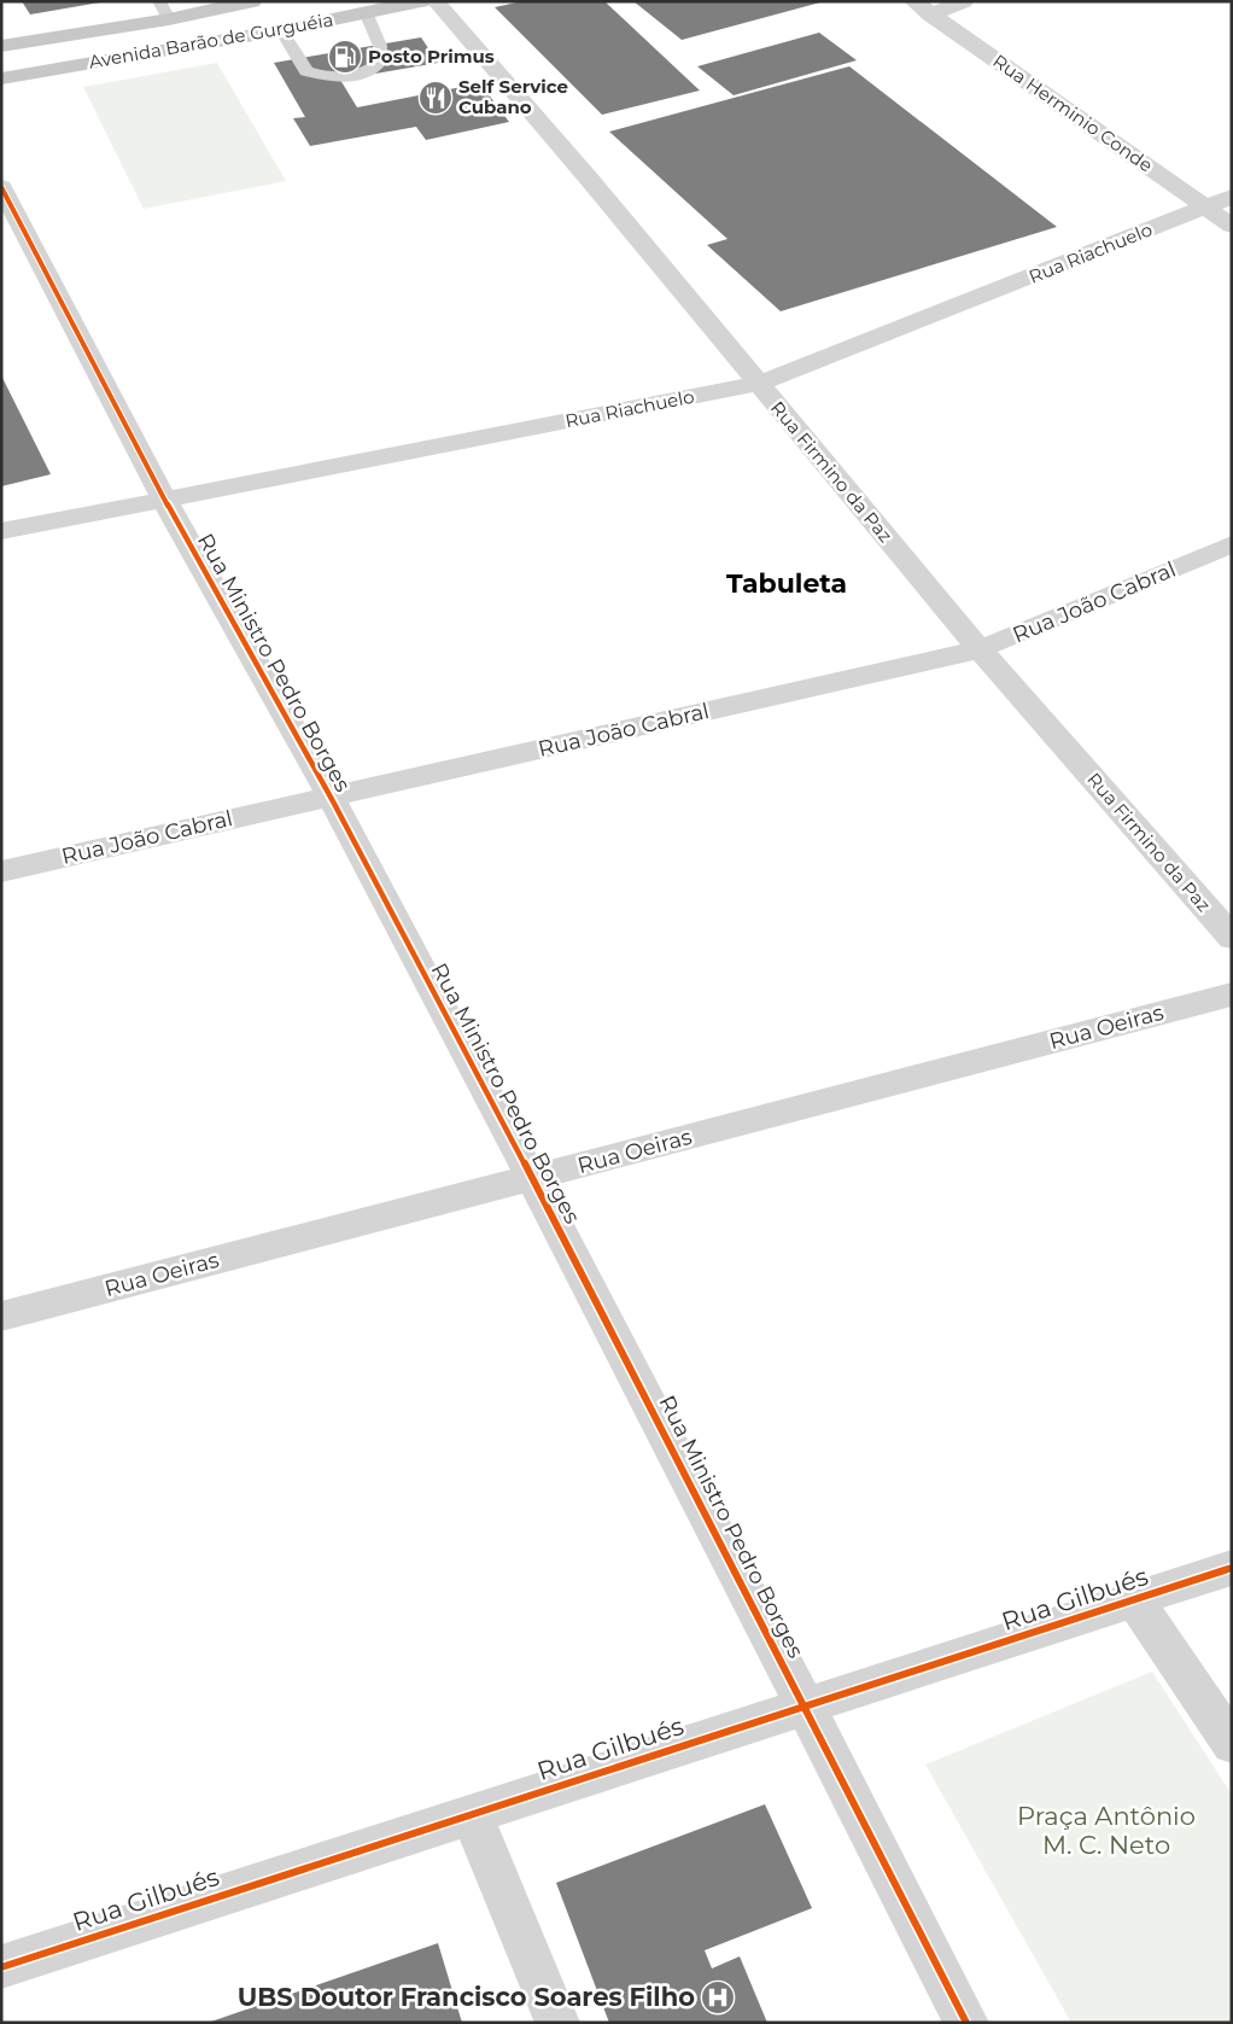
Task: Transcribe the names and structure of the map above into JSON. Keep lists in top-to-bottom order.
{
  "streets": {
    "main road": ["Avenida Barão de Gurguéia"],
    "street": [
      "Rua Herminio Conde",
      "Rua Riachuelo",
      "Rua Firmino da Paz",
      "Rua João Cabral",
      "Rua Ministro Pedro Borges",
      "Rua Oeiras",
      "Rua Gilbués"
    ]
  },
  "crossings": [
    ["Rua Herminio Conde", "Rua Riachuelo"],
    ["Rua Riachuelo", "Rua Firmino da Paz"],
    ["Rua Riachuelo", "Rua Ministro Pedro Borges"],
    ["Rua Firmino da Paz", "Rua João Cabral"],
    ["Rua João Cabral", "Rua Ministro Pedro Borges"],
    ["Rua Ministro Pedro Borges", "Rua Oeiras"],
    ["Rua Ministro Pedro Borges", "Rua Gilbués"]
  ],
  "districts": ["Tabuleta"],
  "parks": ["Praça Antônio M. C. Neto"],
  "places": {
    "fuel station": ["Posto Primus"],
    "restaurant": ["Self Service Cubano"],
    "hospital": ["UBS Doutor Francisco Soares Filho"]
  }
}
